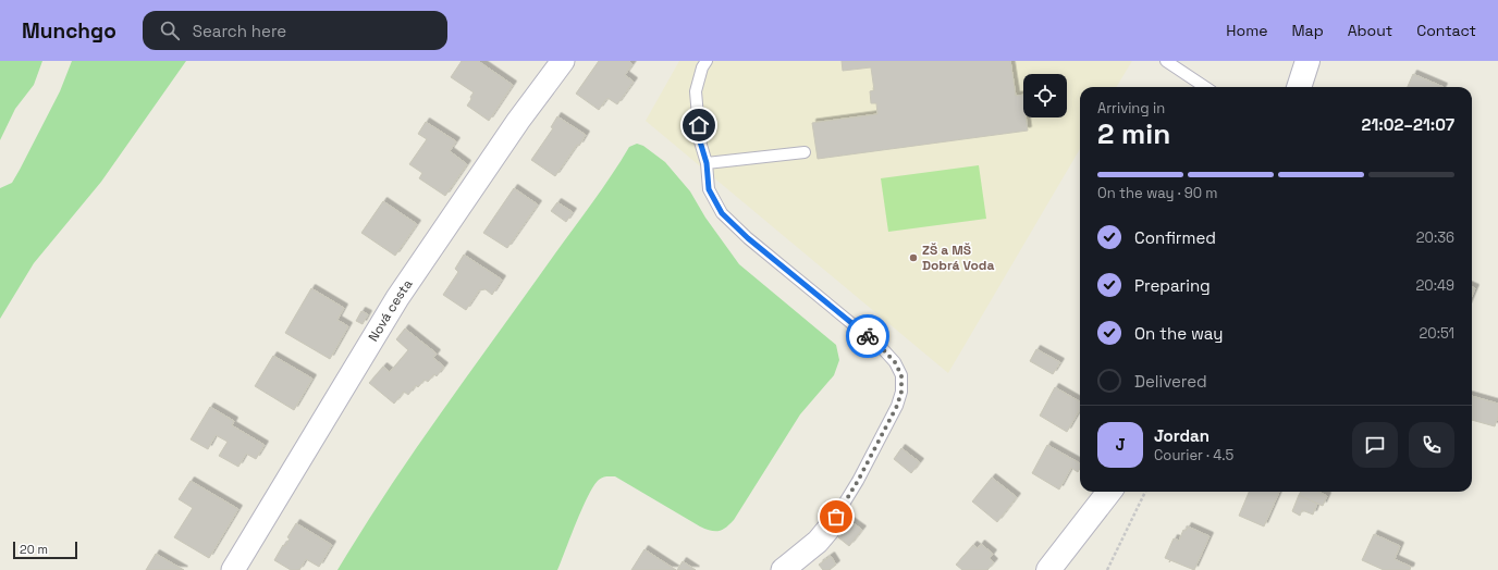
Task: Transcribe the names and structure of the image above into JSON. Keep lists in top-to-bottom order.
{
  "streets": {
    "street": ["Nová cesta"]
  },
  "places": ["ZŠ a MŠ Dobrá Voda"],
  "scale_bar": "20 m",
  "page": {
    "header": "Munchgo",
    "search": "Search here",
    "nav": [
      "Home",
      "Map",
      "About",
      "Contact"
    ],
    "heading": ["2 min", "Arriving in", "21:02–21:07"],
    "panel": ["Jordan", "Courier · 4.5"],
    "bar": "On the way · 90 m",
    "list": [
      ["Confirmed", "20:36"],
      ["Preparing", "20:49"],
      ["On the way", "20:51"],
      "Delivered"
    ],
    "round": "J",
    "scale": "20 m"
  }
}
